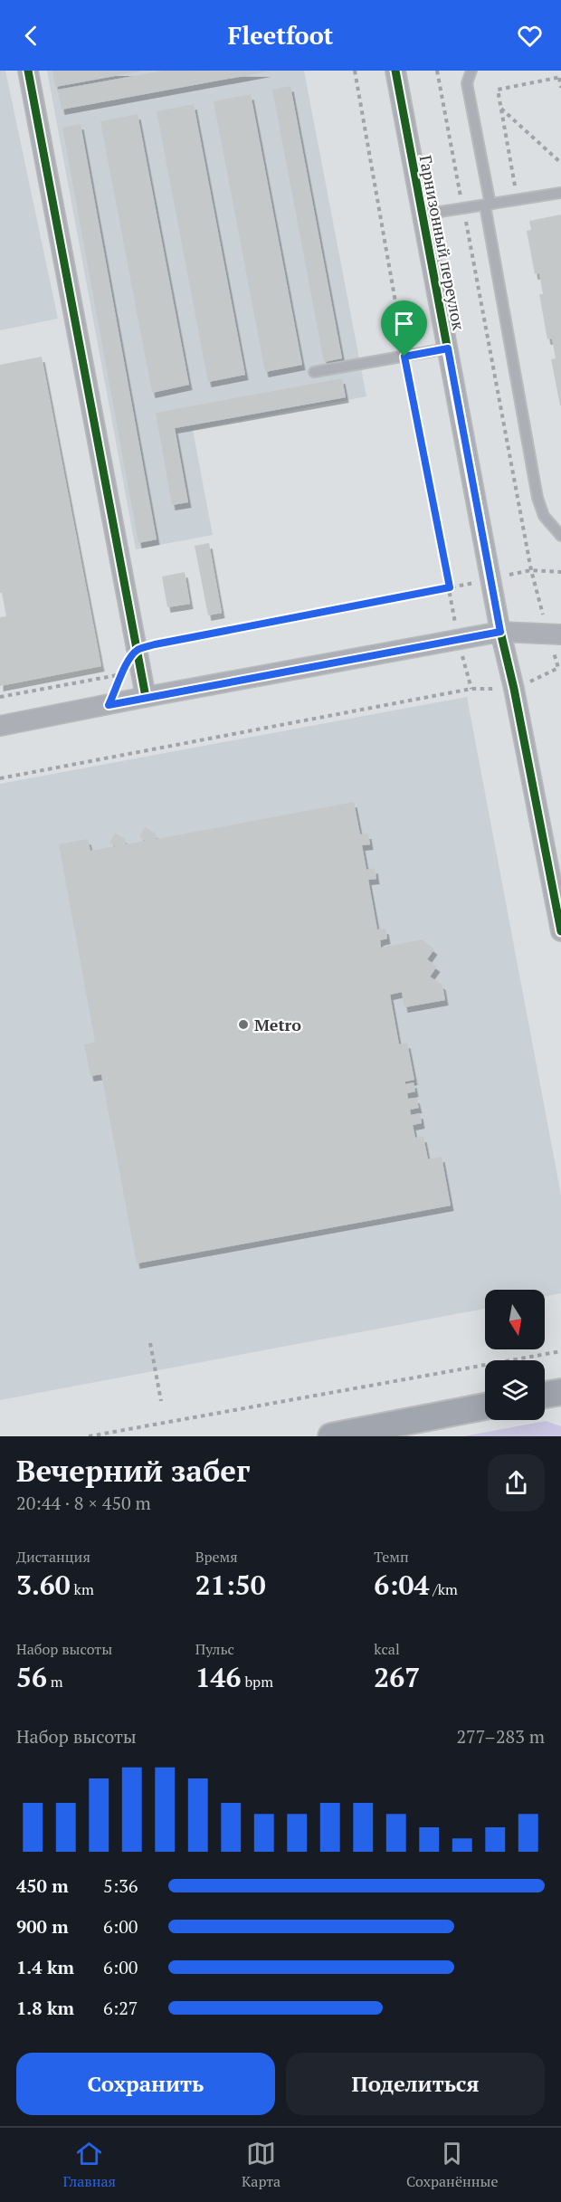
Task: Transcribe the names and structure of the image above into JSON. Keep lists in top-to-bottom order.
{
  "streets": {
    "street": ["Гарнизонный переулок"]
  },
  "places": ["Metro"],
  "north": "bottom",
  "page": {
    "header": "Fleetfoot",
    "heading": ["Вечерний забег", "20:44 · 8 × 450 m"],
    "stats": [
      ["Дистанция", "3.60 km"],
      ["Время", "21:50"],
      ["Темп", "6:04 /km"],
      ["Набор высоты", "56 m"],
      ["Пульс", "146 bpm"],
      ["kcal", "267"]
    ],
    "chart": ["Набор высоты", "277–283 m"],
    "list": [
      {
        "name": "450 m",
        "note": "5:36"
      },
      {
        "name": "900 m",
        "note": "6:00"
      },
      {
        "name": "1.4 km",
        "note": "6:00"
      },
      {
        "name": "1.8 km",
        "note": "6:27"
      }
    ],
    "buttons": ["Сохранить", "Поделиться"],
    "tabs": ["Главная", "Карта", "Сохранённые"]
  }
}
